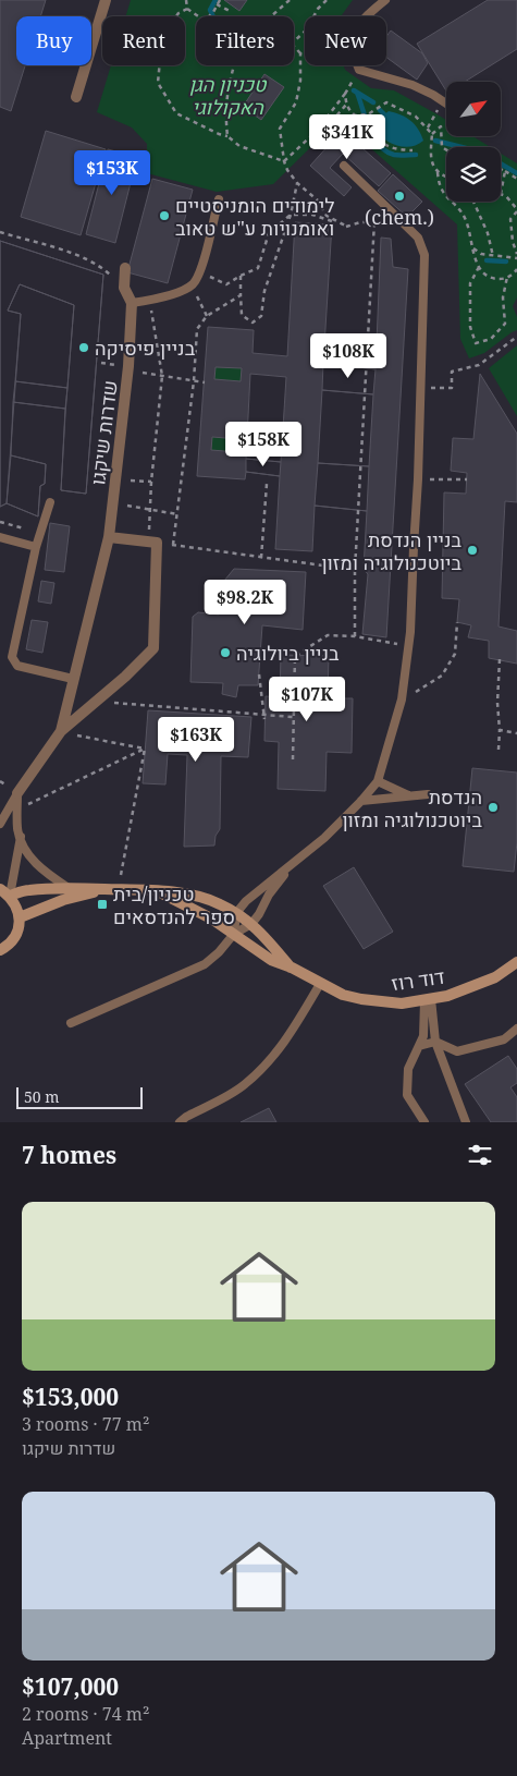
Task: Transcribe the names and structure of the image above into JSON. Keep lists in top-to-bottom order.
{
  "streets": {
    "street": ["שדרות שיקגו", "דוד רוז"]
  },
  "parks": ["טכניון הגן האקולוגי"],
  "places": {
    "other": [
      "(chem.)",
      "לימודים הומניסטיים ואומנויות ע\"ש טאוב",
      "בניין פיסיקה",
      "בניין הנדסת ביוטכנולוגיה ומזון",
      "בניין ביולוגיה",
      "הנדסת ביוטכנולוגיה ומזון"
    ],
    "transit": ["טכניון/בית ספר להנדסאים"]
  },
  "scale_bar": "50 m",
  "north": "top right",
  "page": {
    "chip": [
      "Buy",
      "Rent",
      "Filters",
      "New"
    ],
    "price": [
      "$341K",
      "$153K",
      "$108K",
      "$158K",
      "$98.2K",
      "$107K",
      "$163K"
    ],
    "scale": "50 m",
    "heading": "7 homes",
    "list": [
      {
        "name": "$153,000",
        "note": "3 rooms · 77 m² · שדרות שיקגו"
      },
      {
        "name": "$107,000",
        "note": "2 rooms · 74 m² · Apartment"
      }
    ]
  }
}
